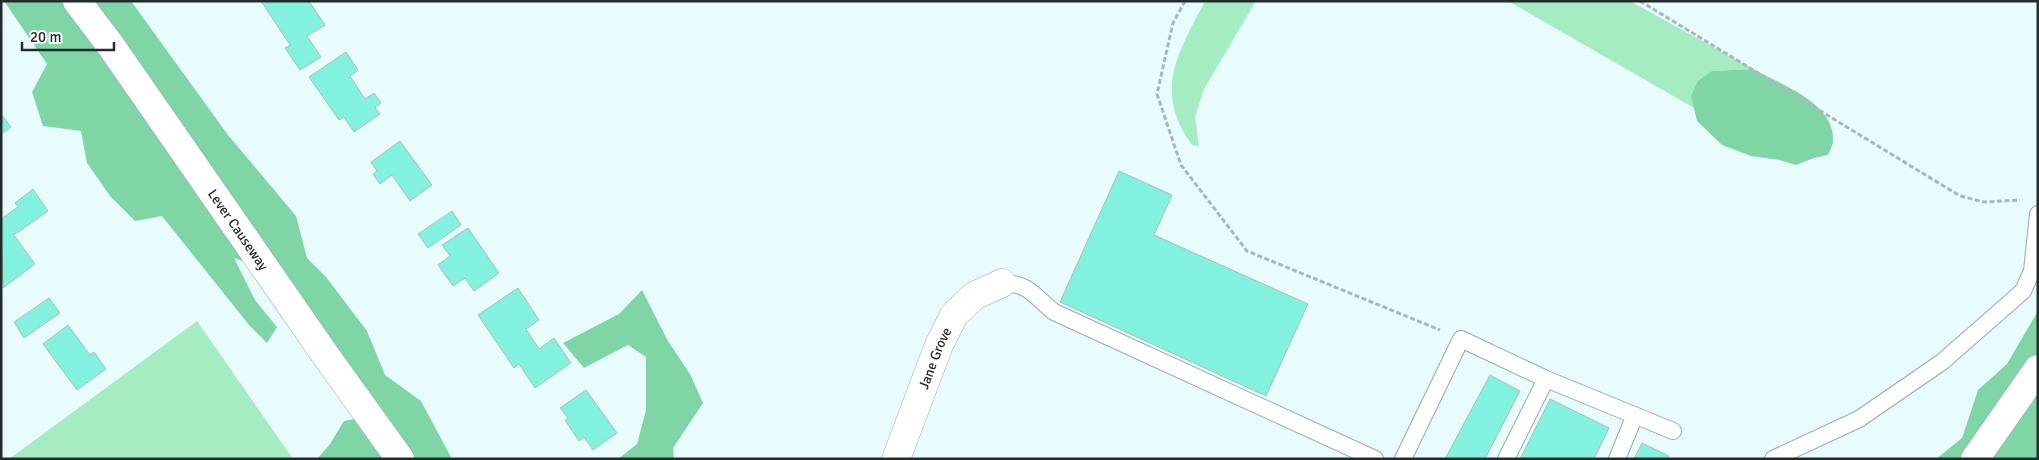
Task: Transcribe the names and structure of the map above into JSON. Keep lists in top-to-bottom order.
{
  "streets": {
    "street": ["Lever Causeway", "Jane Grove"]
  },
  "scale_bar": "20 m"
}
